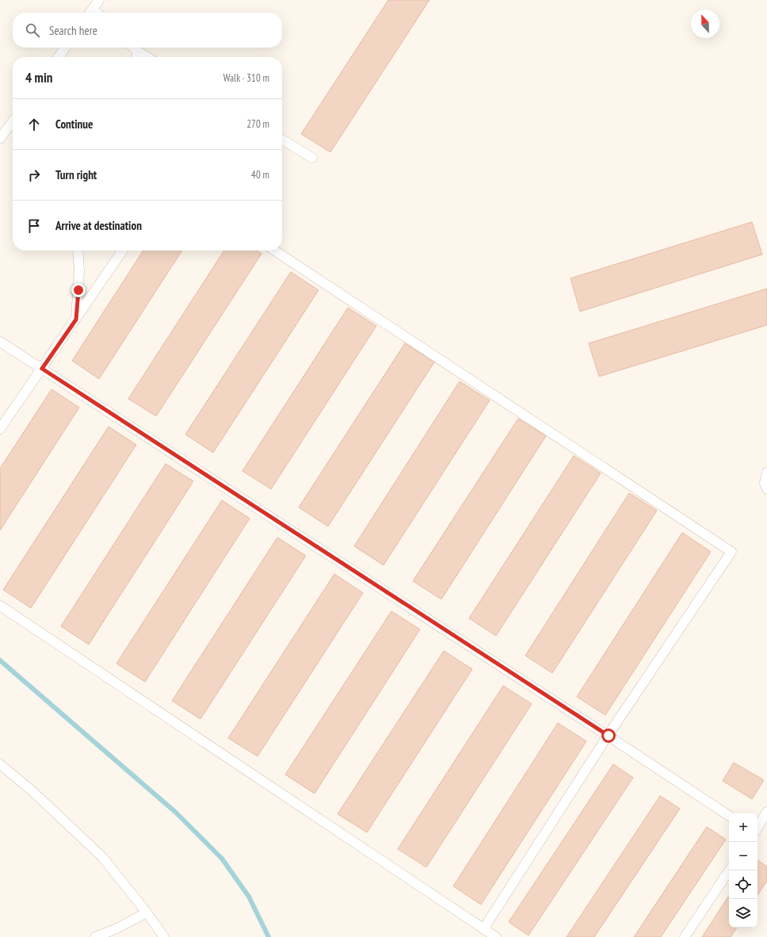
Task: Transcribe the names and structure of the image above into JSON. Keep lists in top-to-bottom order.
{
  "north": "top",
  "page": {
    "search": "Search here",
    "heading": ["4 min", "Walk · 310 m"],
    "list": [
      ["Continue", "270 m"],
      ["Turn right", "40 m"],
      "Arrive at destination"
    ],
    "map_buttons": ["+", "−"]
  }
}
